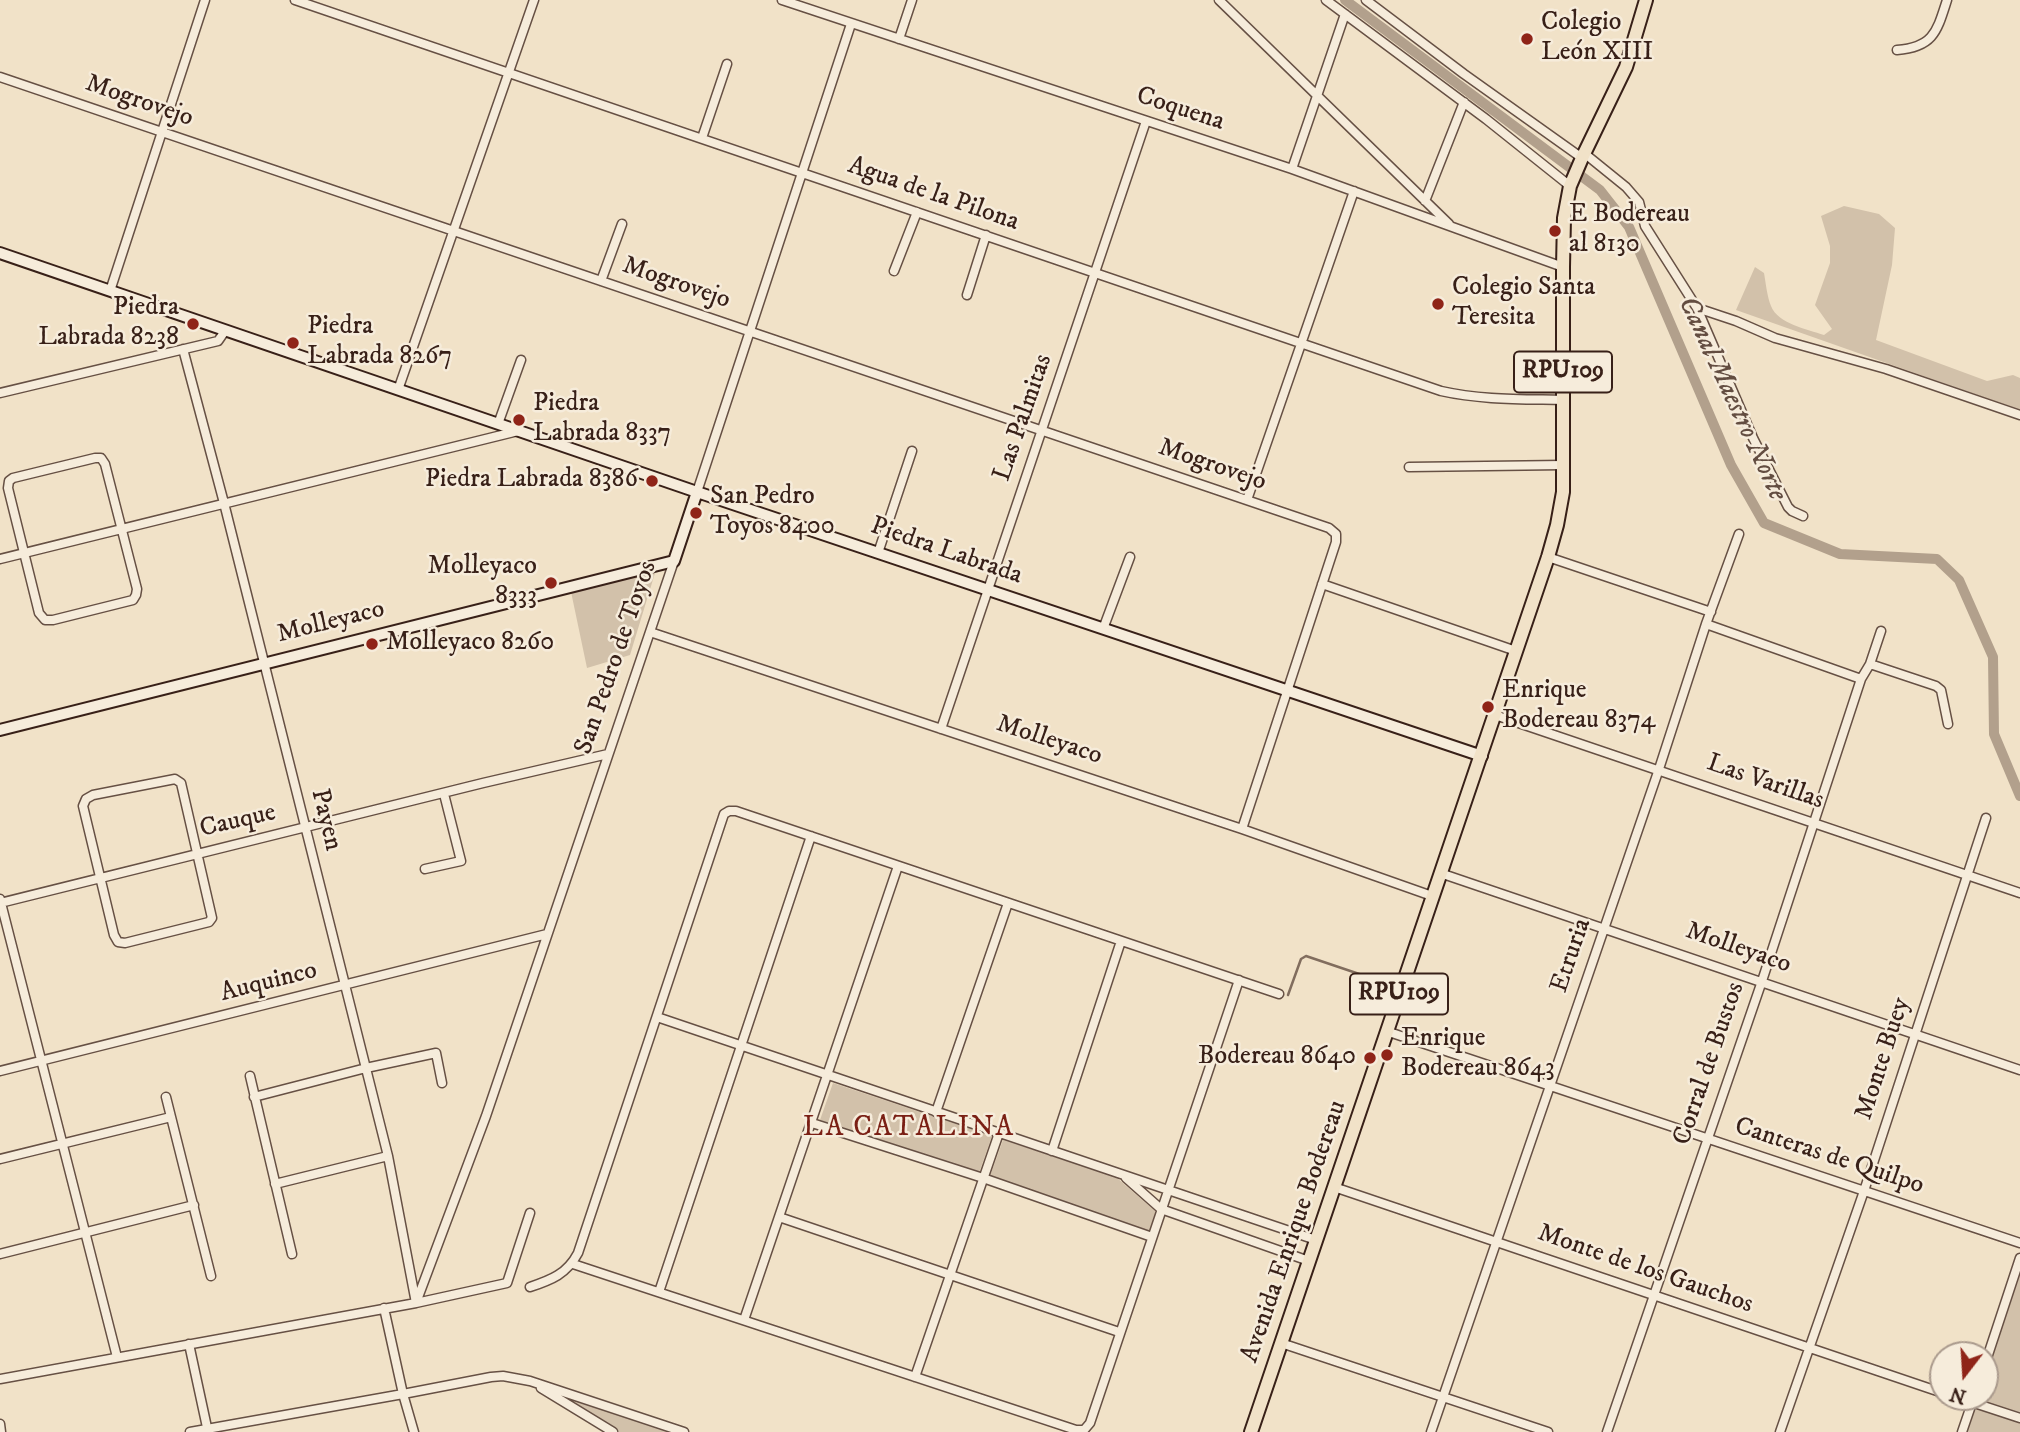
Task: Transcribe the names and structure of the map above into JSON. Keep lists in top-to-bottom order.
{
  "streets": {
    "main road": [
      "RPU109",
      "Piedra Labrada",
      "Molleyaco",
      "San Pedro de Toyos",
      "Avenida Enrique Bodereau"
    ],
    "street": [
      "Mogrovejo",
      "Coquena",
      "Agua de la Pilona",
      "Las Palmitas",
      "Las Varillas",
      "Payen",
      "Cauque",
      "Etruria",
      "Auquinco",
      "Monte Buey",
      "Corral de Bustos",
      "Canteras de Quilpo",
      "Monte de los Gauchos"
    ]
  },
  "crossings": [
    ["Mogrovejo", "Las Palmitas"],
    ["Mogrovejo", "San Pedro de Toyos"],
    ["Coquena", "Las Palmitas"],
    ["Coquena", "San Pedro de Toyos"],
    ["Coquena", "Avenida Enrique Bodereau"],
    ["Agua de la Pilona", "Las Palmitas"],
    ["Agua de la Pilona", "San Pedro de Toyos"],
    ["Agua de la Pilona", "Avenida Enrique Bodereau"],
    ["Las Palmitas", "Piedra Labrada"],
    ["Las Palmitas", "Molleyaco"],
    ["Piedra Labrada", "San Pedro de Toyos"],
    ["Piedra Labrada", "Avenida Enrique Bodereau"],
    ["Molleyaco", "San Pedro de Toyos"],
    ["Molleyaco", "Payen"],
    ["Molleyaco", "Etruria"],
    ["Molleyaco", "Monte Buey"],
    ["Molleyaco", "Corral de Bustos"],
    ["Molleyaco", "Avenida Enrique Bodereau"],
    ["San Pedro de Toyos", "Payen"],
    ["San Pedro de Toyos", "Cauque"],
    ["San Pedro de Toyos", "Auquinco"],
    ["Las Varillas", "Etruria"],
    ["Las Varillas", "Monte Buey"],
    ["Las Varillas", "Corral de Bustos"],
    ["Las Varillas", "Avenida Enrique Bodereau"],
    ["Payen", "Cauque"],
    ["Payen", "Auquinco"],
    ["Etruria", "Canteras de Quilpo"],
    ["Etruria", "Monte de los Gauchos"],
    ["Monte Buey", "Canteras de Quilpo"],
    ["Monte Buey", "Monte de los Gauchos"],
    ["Corral de Bustos", "Canteras de Quilpo"],
    ["Corral de Bustos", "Monte de los Gauchos"],
    ["Canteras de Quilpo", "Avenida Enrique Bodereau"],
    ["Avenida Enrique Bodereau", "Monte de los Gauchos"]
  ],
  "districts": ["LA CATALINA"],
  "water": ["Canal Maestro Norte"],
  "places": [
    "Colegio León XIII",
    "E Bodereau al 8130",
    "Colegio Santa Teresita",
    "Piedra Labrada 8238",
    "Piedra Labrada 8267",
    "Piedra Labrada 8337",
    "Piedra Labrada 8386",
    "San Pedro Toyos 8400",
    "Molleyaco 8333",
    "Molleyaco 8260",
    "Enrique Bodereau 8374",
    "Enrique Bodereau 8643",
    "Bodereau 8640"
  ],
  "north": "bottom"
}
